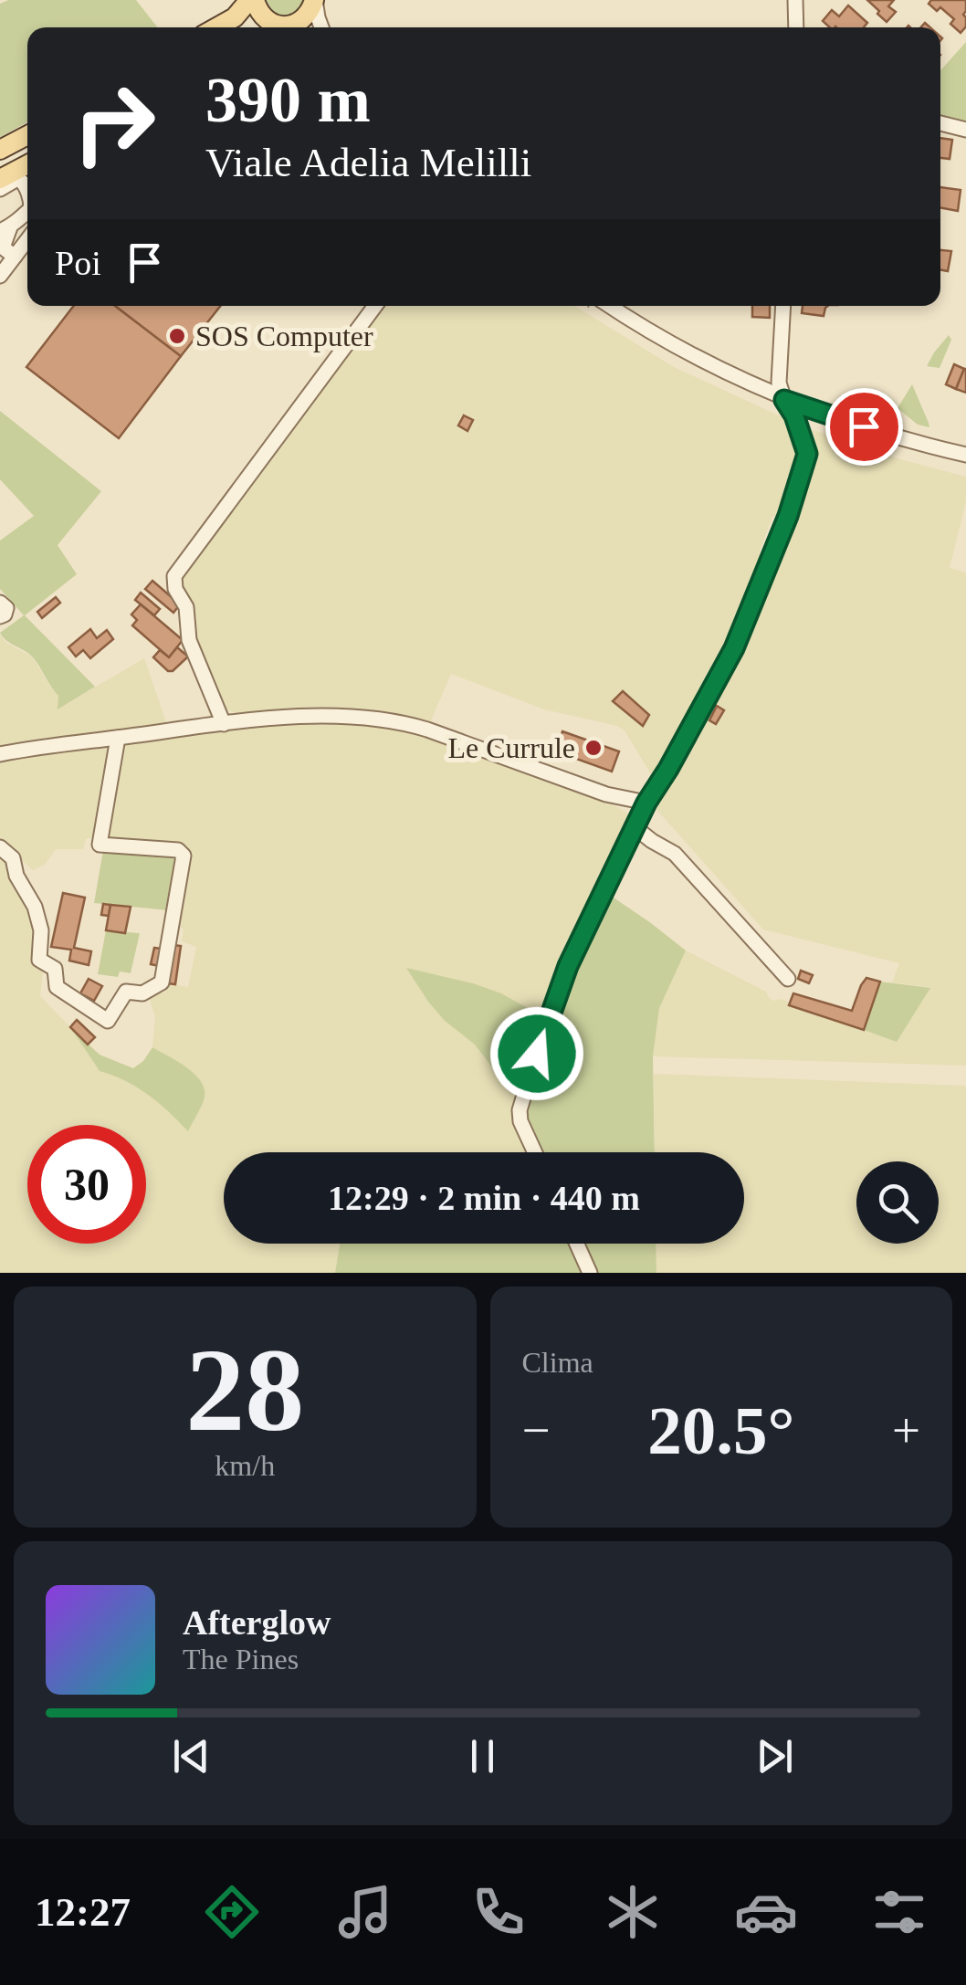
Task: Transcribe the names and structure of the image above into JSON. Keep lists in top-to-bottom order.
{
  "places": ["SOS Computer", "Le Currule"],
  "page": {
    "turn": ["390 m", "Viale Adelia Melilli"],
    "then": "Poi",
    "limit": "30",
    "trip": "12:29 · 2 min · 440 m",
    "tile": [
      ["28", "km/h"],
      "Clima"
    ],
    "heat": ["−", "20.5°", "+"],
    "song": ["Afterglow", "The Pines"],
    "tabs": "12:27"
  }
}
